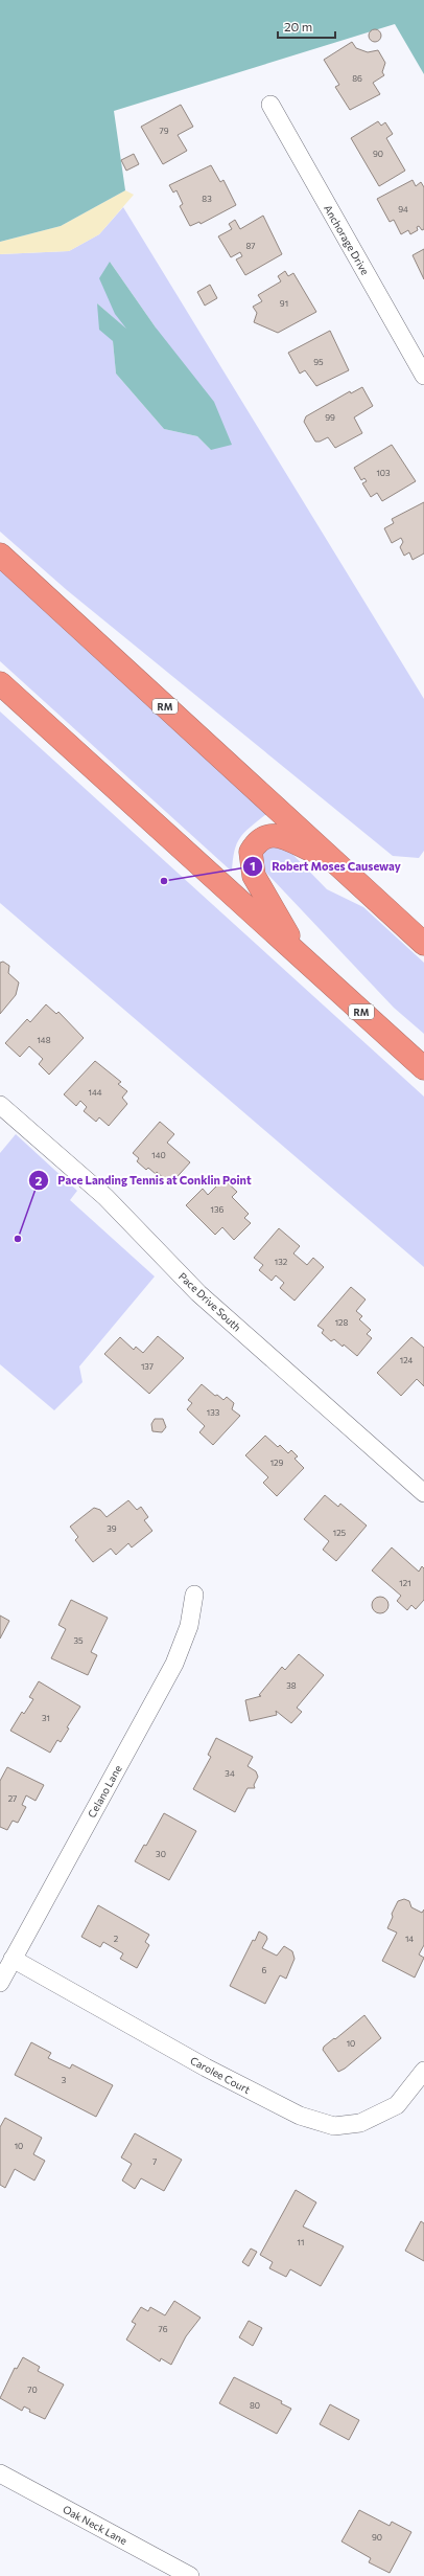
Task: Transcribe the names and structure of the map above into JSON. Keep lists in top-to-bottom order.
{
  "streets": {
    "highway": ["RM"],
    "street": [
      "Anchorage Drive",
      "Pace Drive South",
      "Celano Lane",
      "Carolee Court",
      "Oak Neck Lane"
    ]
  },
  "crossings": [
    ["Celano Lane", "Carolee Court"]
  ],
  "places": ["Robert Moses Causeway", "Pace Landing Tennis at Conklin Point"],
  "house_numbers": [
    "86",
    "79",
    "90",
    "83",
    "94",
    "87",
    "91",
    "95",
    "99",
    "103",
    "148",
    "144",
    "140",
    "136",
    "132",
    "128",
    "124",
    "137",
    "133",
    "129",
    "39",
    "125",
    "121",
    "35",
    "38",
    "31",
    "34",
    "27",
    "30",
    "2",
    "14",
    "6",
    "10",
    "3",
    "10",
    "7",
    "11",
    "76",
    "70",
    "80",
    "90"
  ],
  "scale_bar": "20 m"
}
